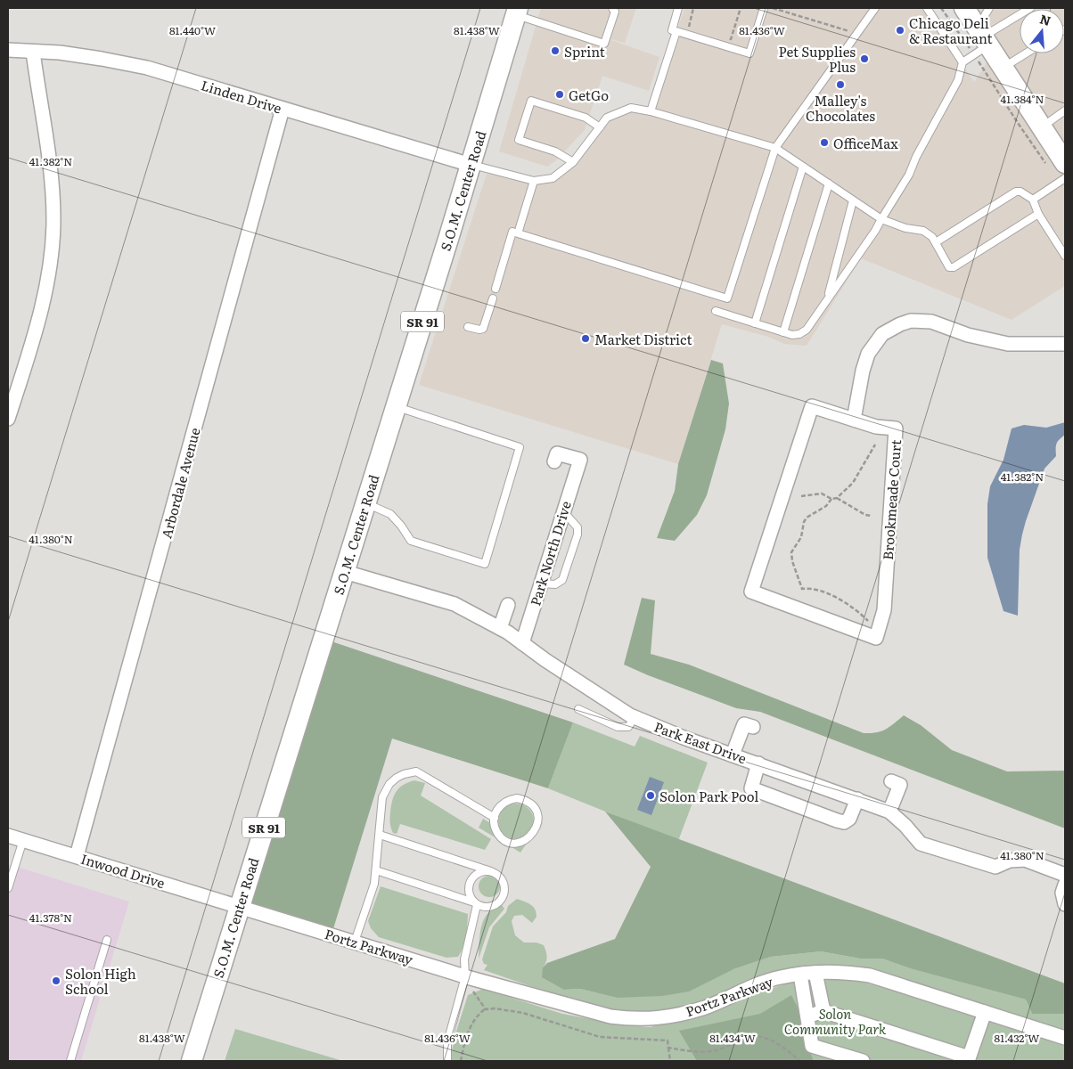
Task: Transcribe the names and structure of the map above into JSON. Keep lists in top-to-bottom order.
{
  "streets": {
    "main road": ["S.O.M. Center Road", "SR 91"],
    "street": [
      "Linden Drive",
      "Arbordale Avenue",
      "Brookmeade Court",
      "Park North Drive",
      "Park East Drive",
      "Inwood Drive",
      "Portz Parkway"
    ]
  },
  "crossings": [
    ["Linden Drive", "S.O.M. Center Road"],
    ["Linden Drive", "Arbordale Avenue"],
    ["S.O.M. Center Road", "Park East Drive"],
    ["S.O.M. Center Road", "Inwood Drive"],
    ["S.O.M. Center Road", "Portz Parkway"],
    ["Arbordale Avenue", "Inwood Drive"],
    ["Park North Drive", "Park East Drive"],
    ["Inwood Drive", "Portz Parkway"]
  ],
  "parks": ["Solon Community Park"],
  "places": [
    "Chicago Deli & Restaurant",
    "Sprint",
    "Pet Supplies Plus",
    "Malley's Chocolates",
    "GetGo",
    "OfficeMax",
    "Market District",
    "Solon Park Pool",
    "Solon High School"
  ],
  "north": "top",
  "coordinates": [
    "81.440°W",
    "81.438°W",
    "81.436°W",
    "41.384°N",
    "41.382°N",
    "41.380°N",
    "41.378°N",
    "81.434°W",
    "81.432°W"
  ]
}
